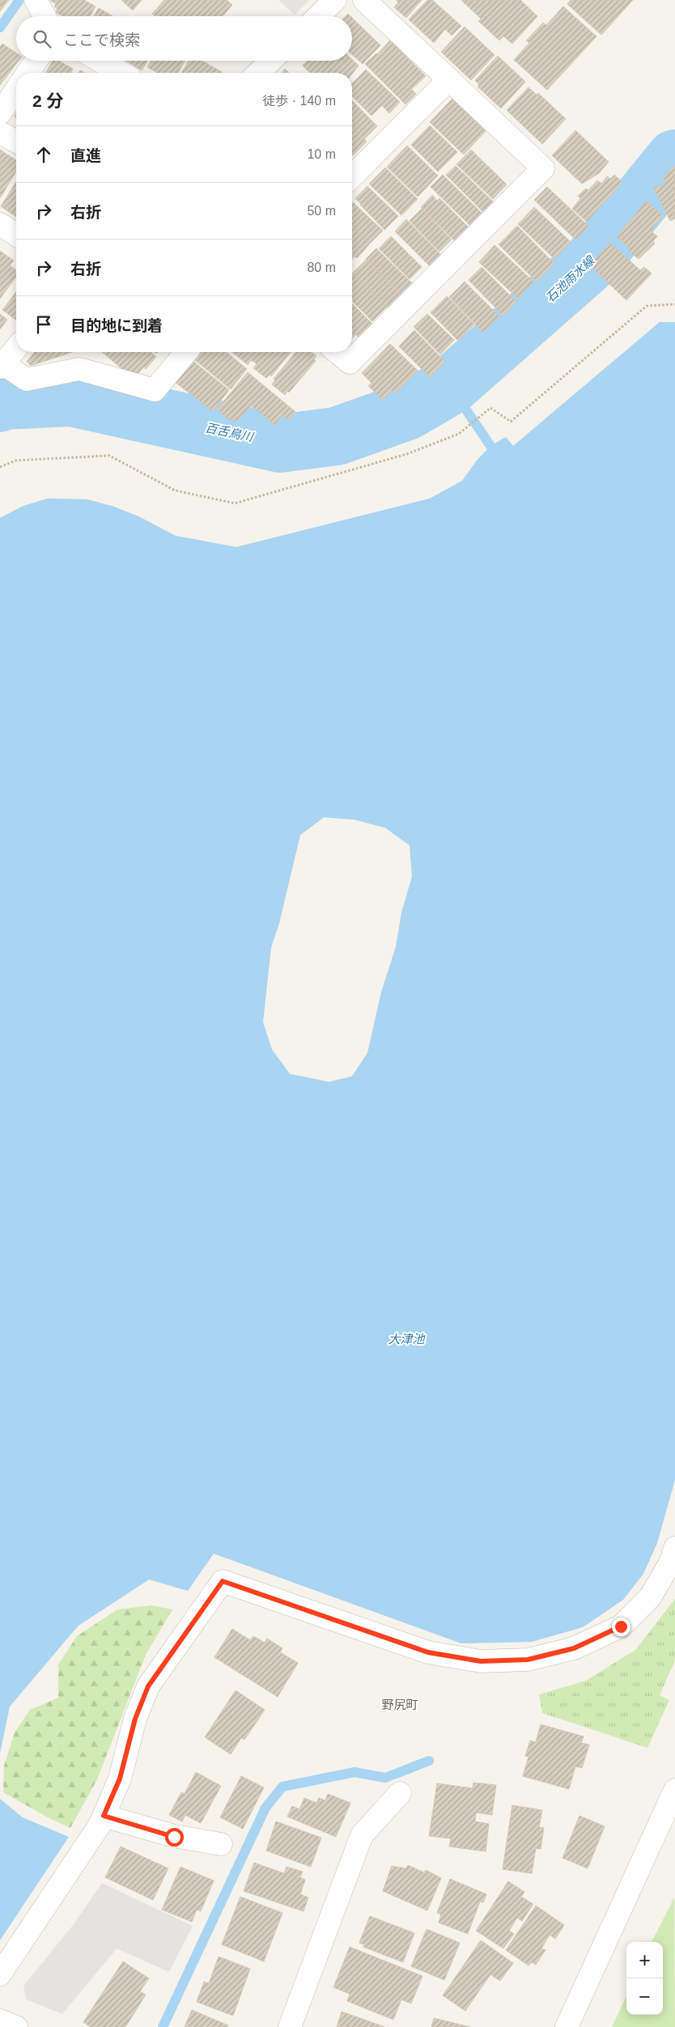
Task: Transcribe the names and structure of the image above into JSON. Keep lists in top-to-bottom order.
{
  "districts": ["野尻町"],
  "water": ["石池雨水線", "百舌鳥川", "大津池"],
  "page": {
    "search": "ここで検索",
    "heading": ["2 分", "徒歩 · 140 m"],
    "list": [
      ["直進", "10 m"],
      ["右折", "50 m"],
      ["右折", "80 m"],
      "目的地に到着"
    ],
    "map_buttons": ["+", "−"]
  }
}
